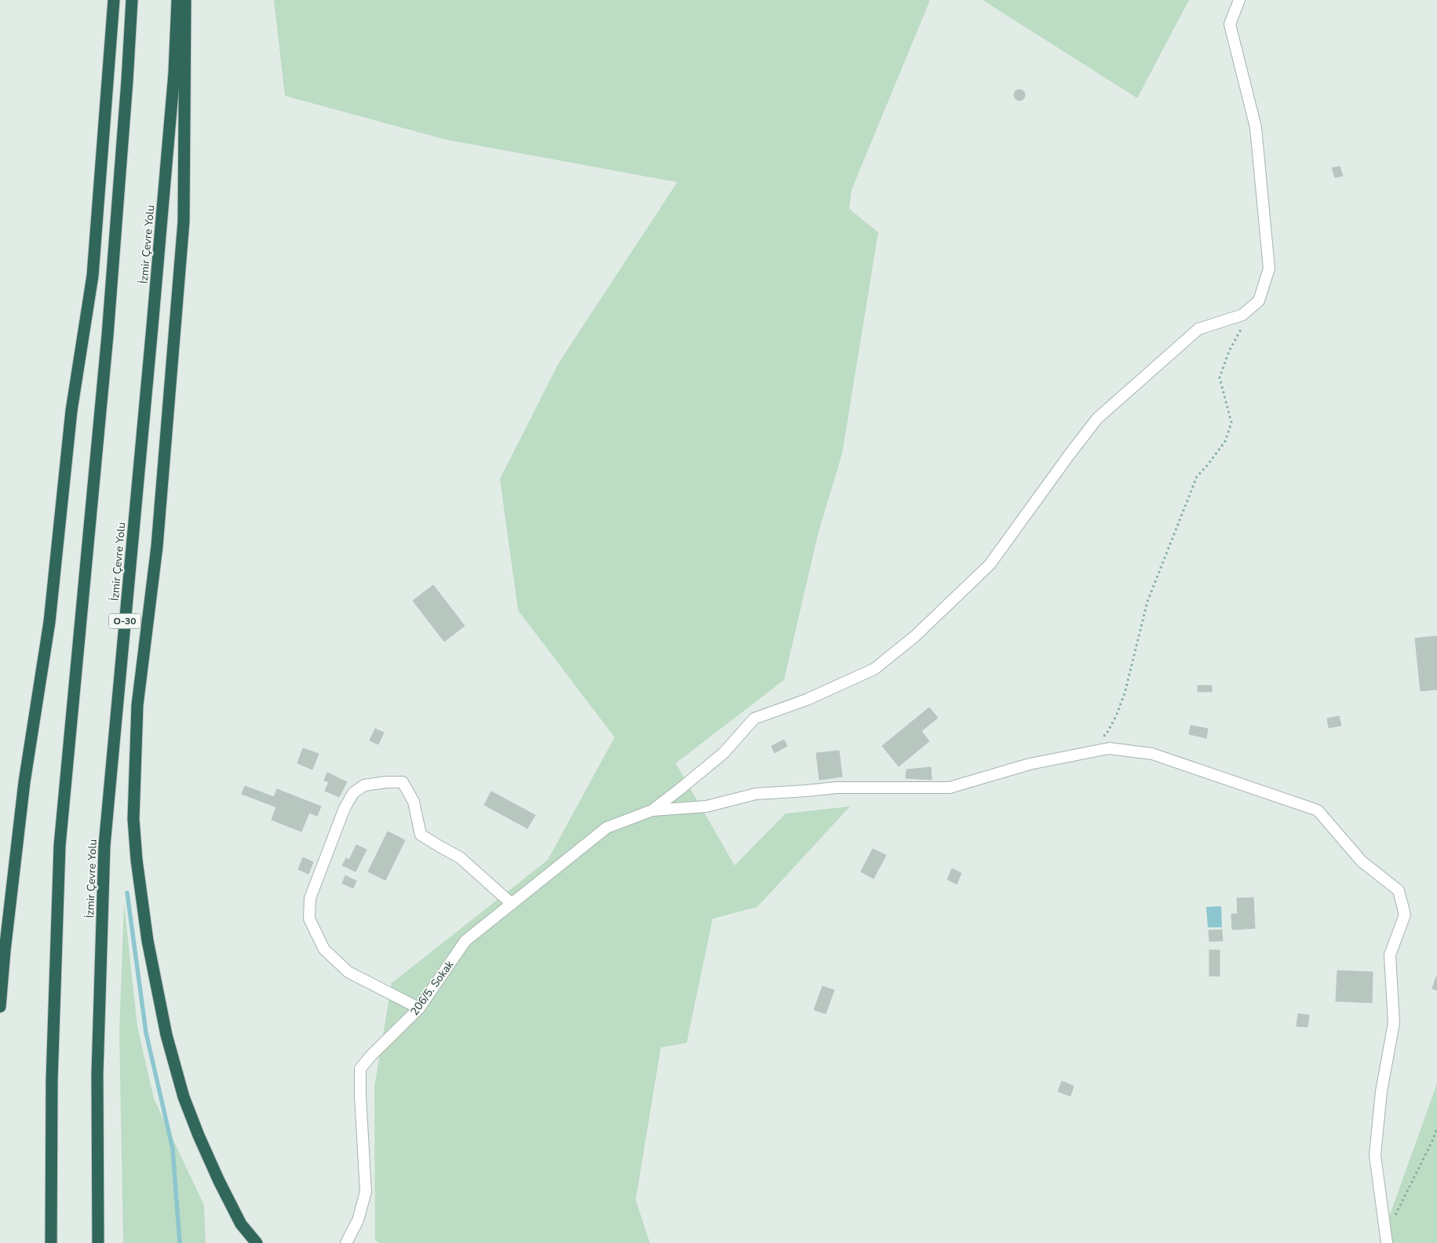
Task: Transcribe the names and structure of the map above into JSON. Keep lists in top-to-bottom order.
{
  "streets": {
    "highway": ["İzmir Çevre Yolu", "O-30"],
    "street": ["206/5. Sokak"]
  }
}
